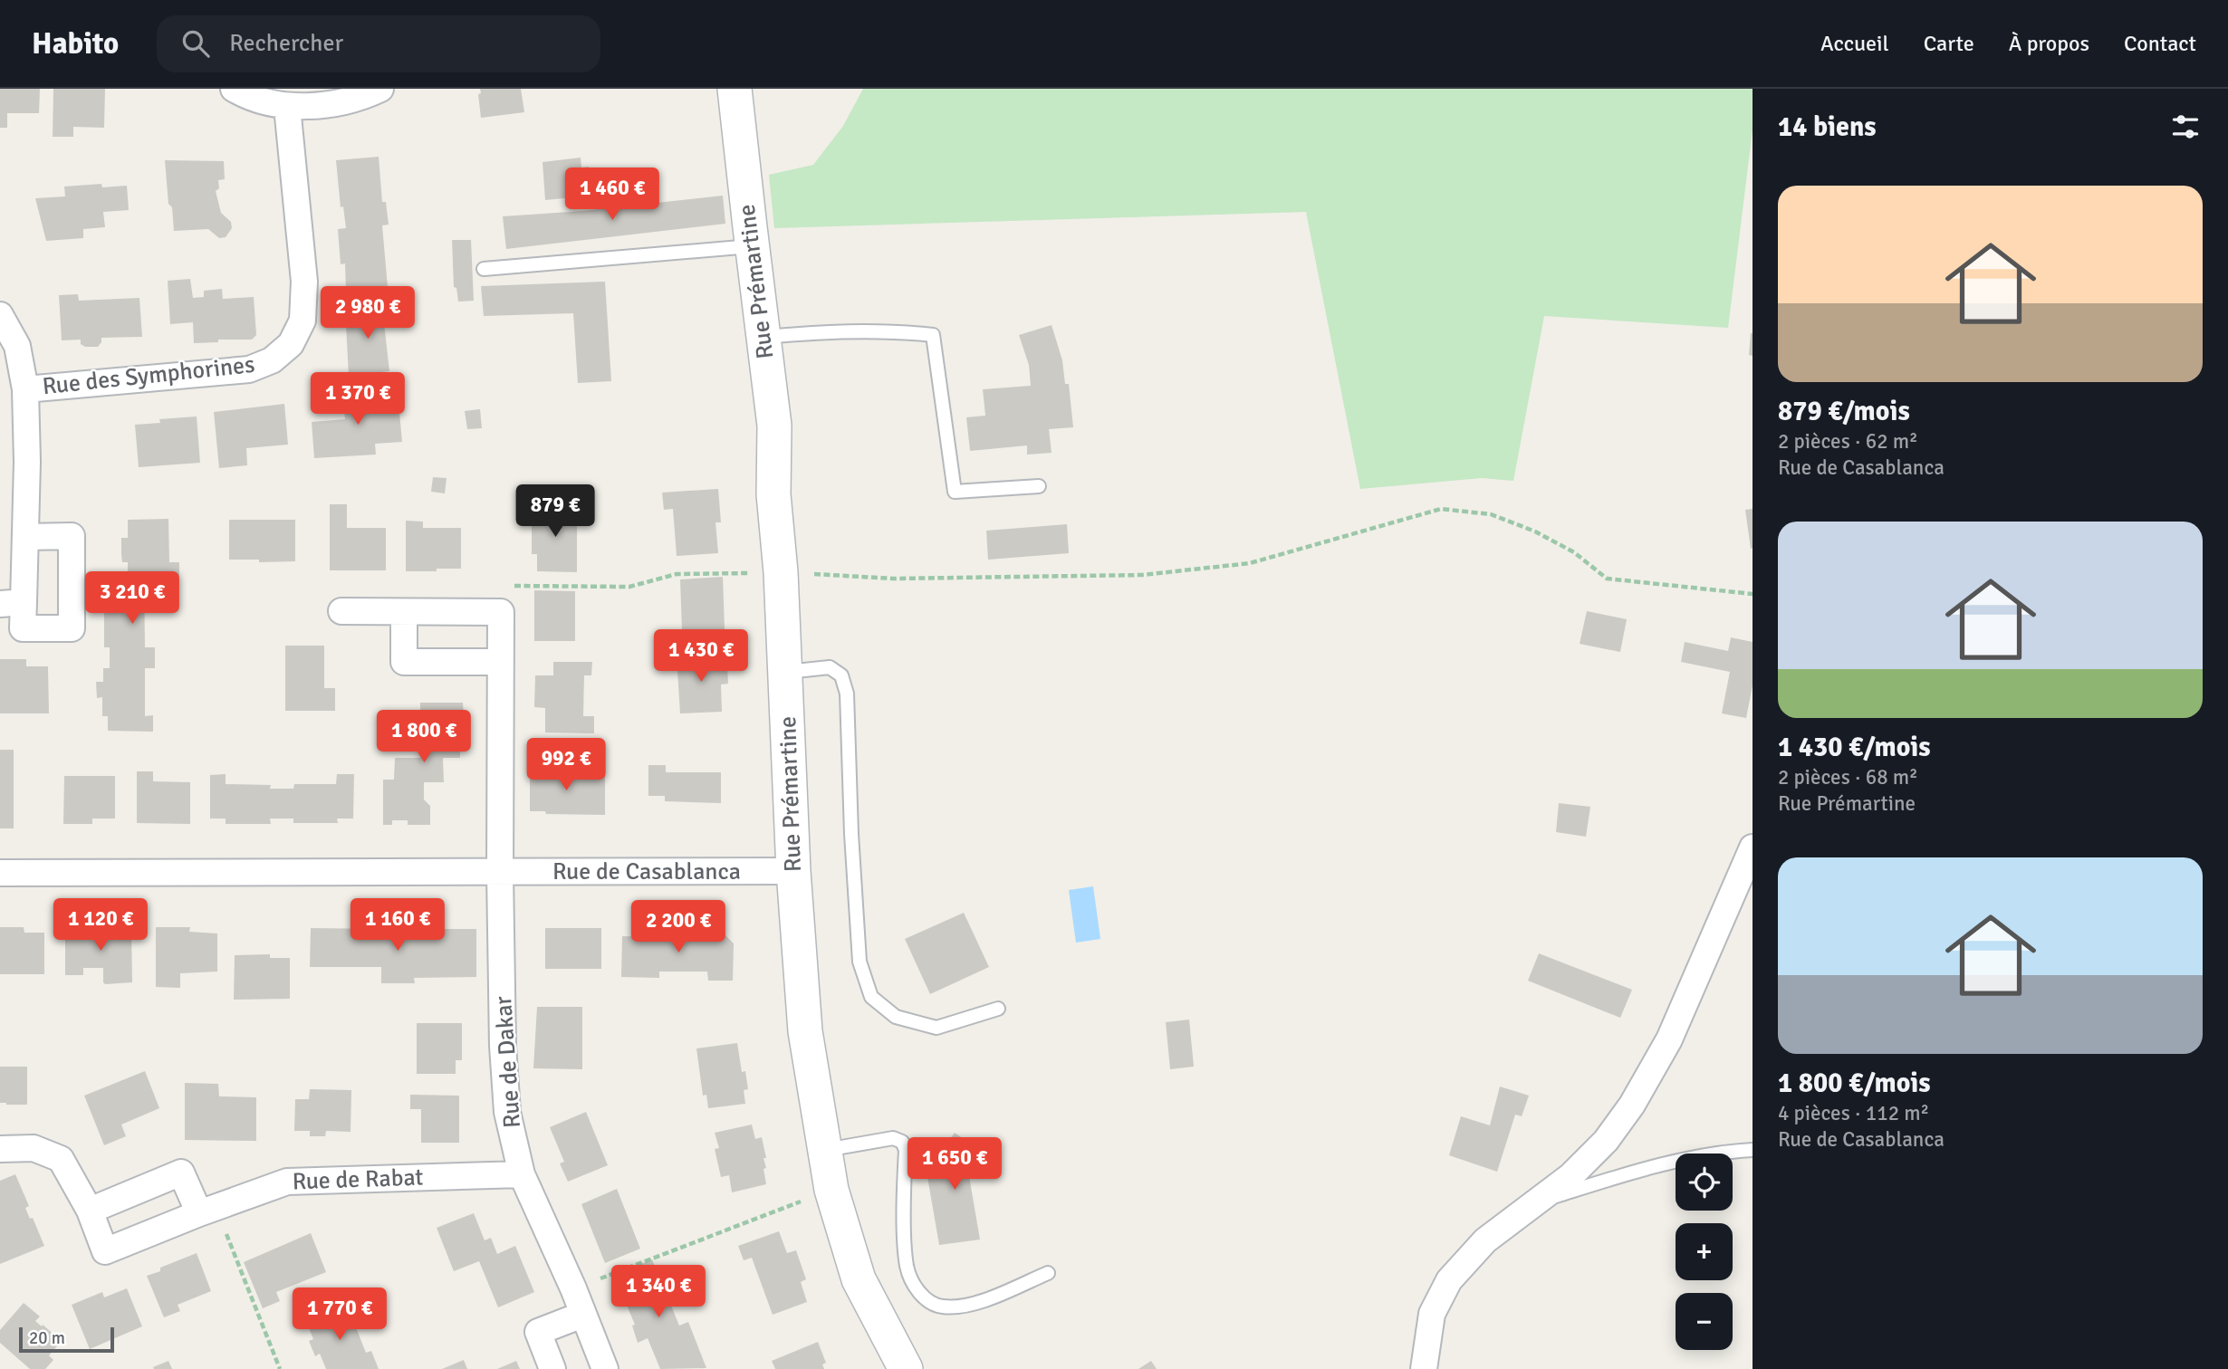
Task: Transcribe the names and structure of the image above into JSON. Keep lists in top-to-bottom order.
{
  "streets": {
    "street": [
      "Rue Prémartine",
      "Rue des Symphorines",
      "Rue de Casablanca",
      "Rue de Dakar",
      "Rue de Rabat"
    ]
  },
  "crossings": [
    ["Rue Prémartine", "Rue de Casablanca"],
    ["Rue de Casablanca", "Rue de Dakar"],
    ["Rue de Dakar", "Rue de Rabat"]
  ],
  "scale_bar": "20 m",
  "page": {
    "header": "Habito",
    "search": "Rechercher",
    "nav": [
      "Accueil",
      "Carte",
      "À propos",
      "Contact"
    ],
    "heading": "14 biens",
    "list": [
      {
        "name": "879 €/mois",
        "note": "2 pièces · 62 m² · Rue de Casablanca"
      },
      {
        "name": "1 430 €/mois",
        "note": "2 pièces · 68 m² · Rue Prémartine"
      },
      {
        "name": "1 800 €/mois",
        "note": "4 pièces · 112 m² · Rue de Casablanca"
      }
    ],
    "price": [
      "1 460 €",
      "2 980 €",
      "1 370 €",
      "879 €",
      "3 210 €",
      "1 430 €",
      "1 800 €",
      "992 €",
      "1 120 €",
      "1 160 €",
      "2 200 €",
      "1 650 €",
      "1 340 €",
      "1 770 €"
    ],
    "map_buttons": ["+", "−"],
    "scale": "20 m"
  }
}
